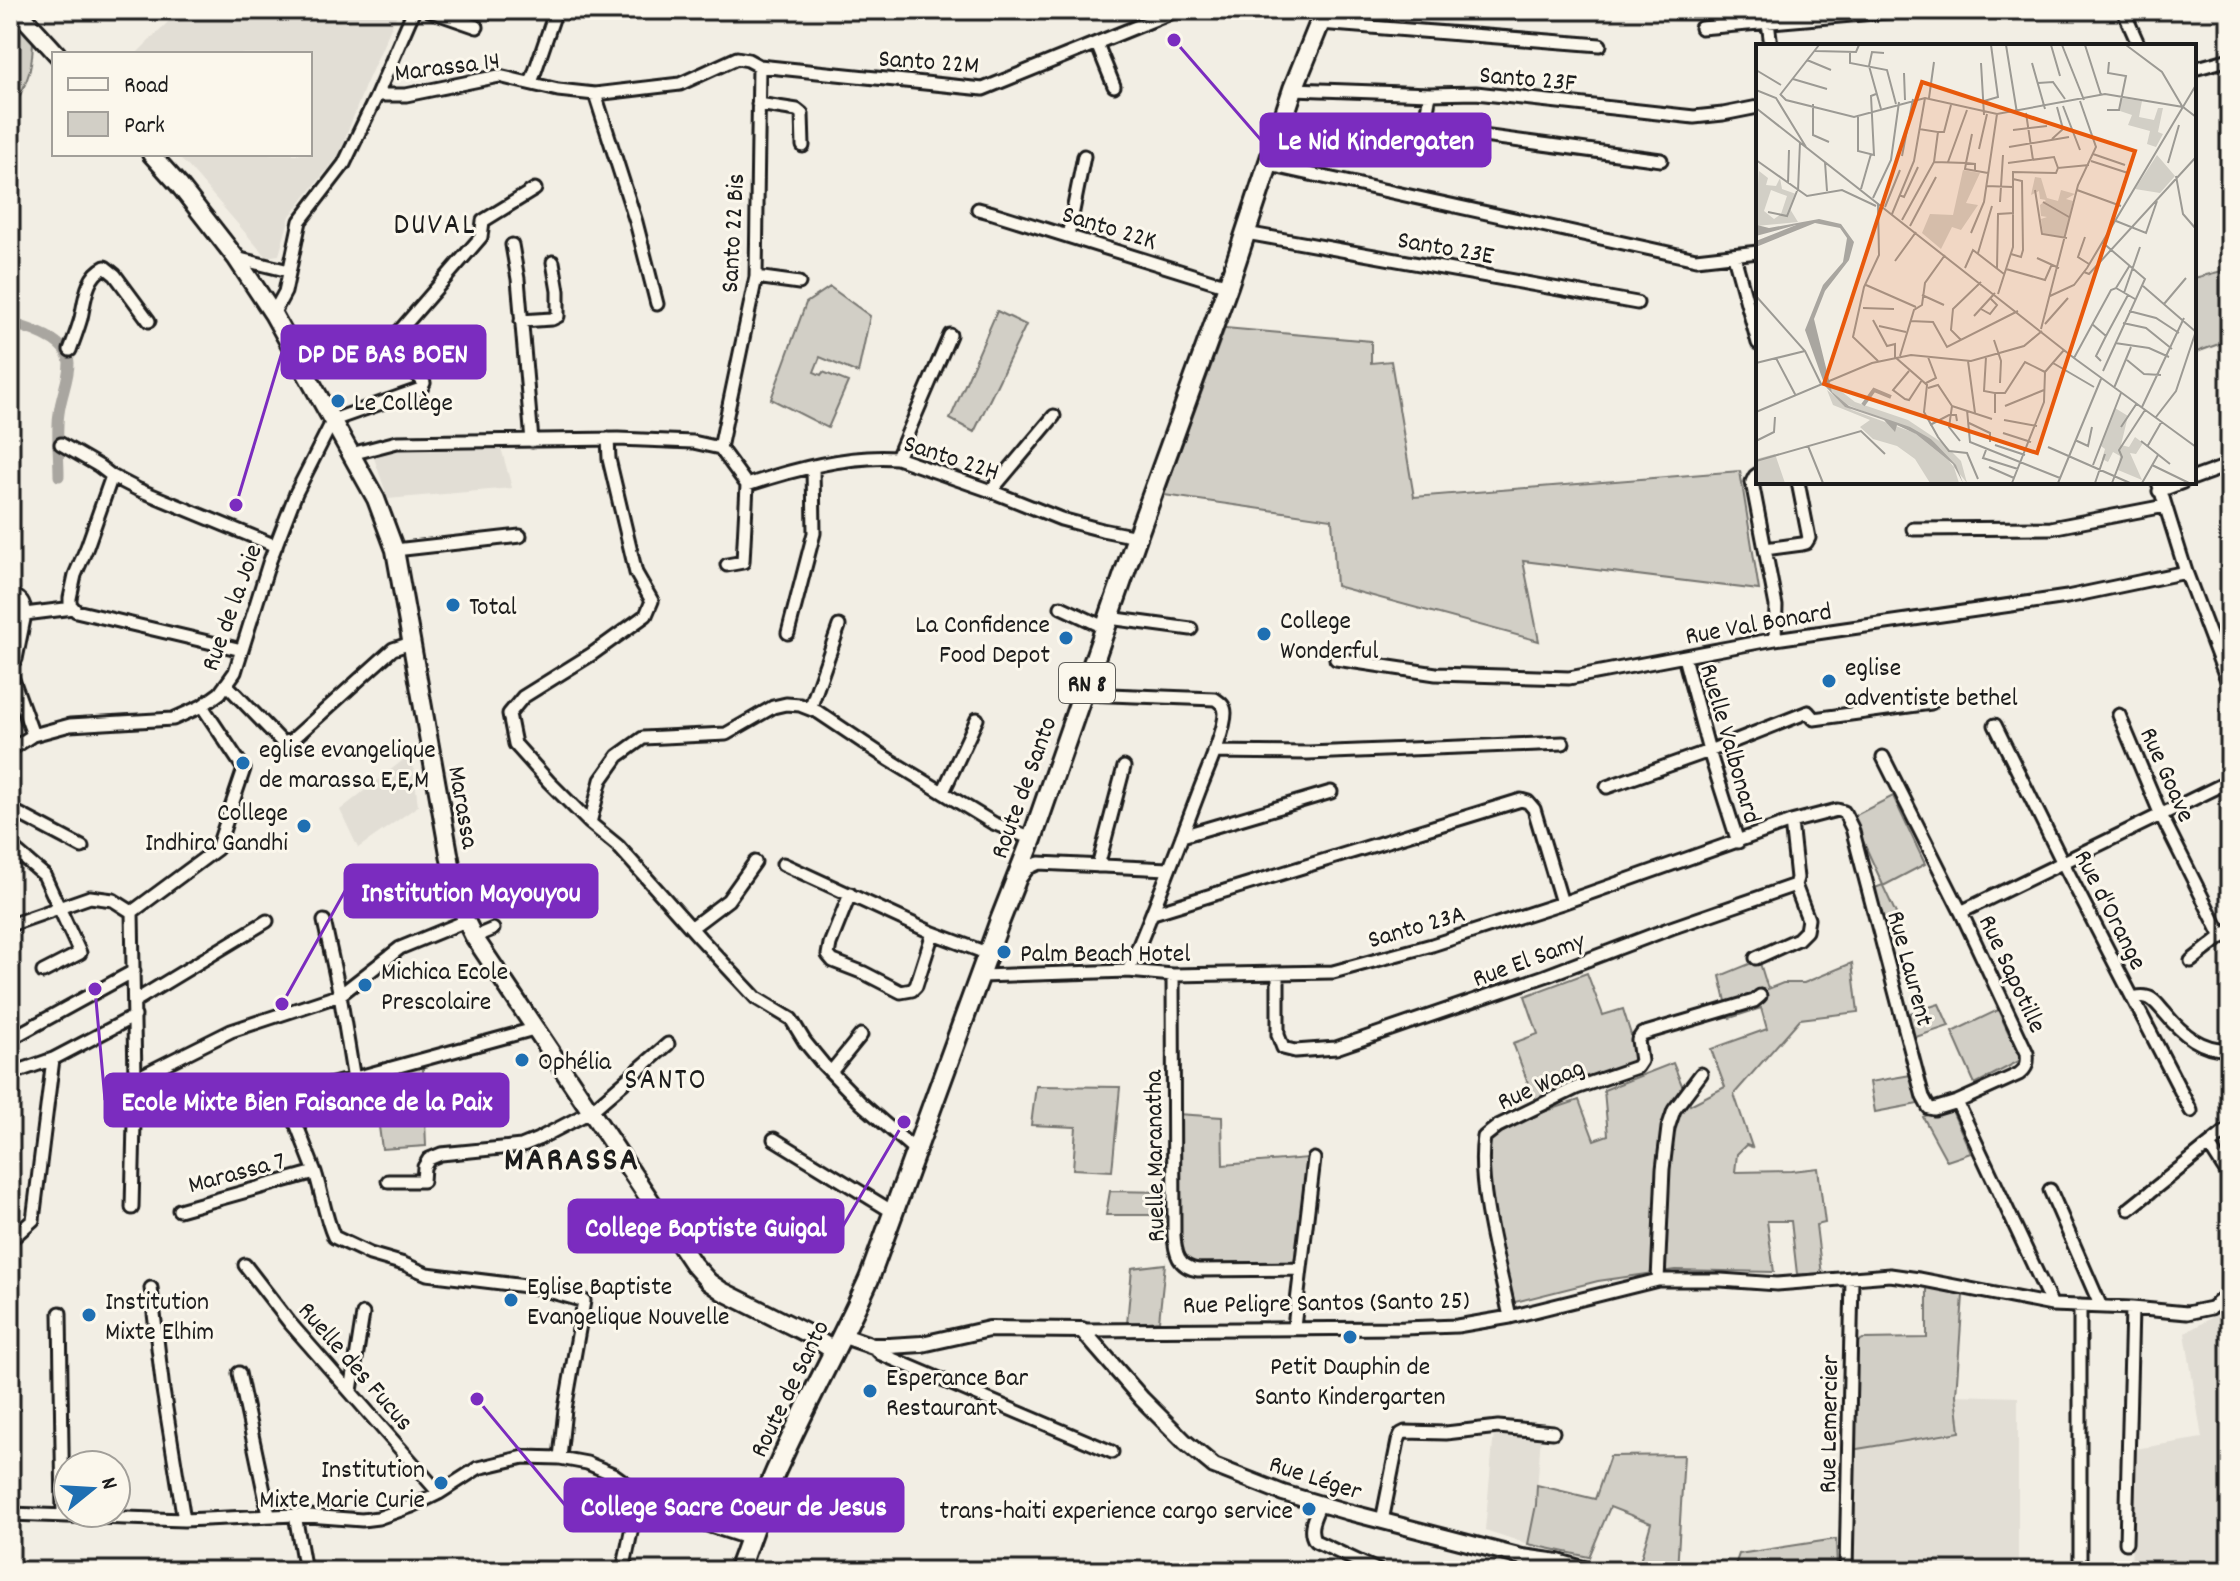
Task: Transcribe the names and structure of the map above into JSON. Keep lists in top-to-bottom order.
{
  "streets": {
    "main road": ["RN 8", "Route de Santo", "Marassa"],
    "street": [
      "Santo 22M",
      "Marassa 14",
      "Santo 23F",
      "Santo 22K",
      "Santo 22 Bis",
      "Santo 23E",
      "Santo 22H",
      "Rue de la Joie",
      "Rue Val Bonard",
      "Ruelle Valbonard",
      "Rue Goave",
      "Rue d'Orange",
      "Santo 23A",
      "Rue El Samy",
      "Rue Laurent",
      "Rue Sapotille",
      "Rue Waag",
      "Ruelle Maranatha",
      "Marassa 7",
      "Rue Peligre Santos (Santo 25)",
      "Ruelle des Fucus",
      "Rue Lemercier",
      "Rue Léger"
    ]
  },
  "crossings": [
    ["Santo 22M", "Marassa 14"],
    ["Santo 22M", "Santo 22 Bis"],
    ["Marassa 14", "Santo 22 Bis"],
    ["Marassa 14", "Marassa"],
    ["Santo 23F", "Route de Santo"],
    ["Santo 22K", "Route de Santo"],
    ["Santo 23E", "Route de Santo"],
    ["Santo 22H", "Route de Santo"],
    ["Rue de la Joie", "Marassa"],
    ["Rue Val Bonard", "Ruelle Valbonard"],
    ["Ruelle Valbonard", "Santo 23A"],
    ["Route de Santo", "Marassa"],
    ["Route de Santo", "Santo 23A"],
    ["Route de Santo", "Rue Peligre Santos (Santo 25)"],
    ["Marassa", "Marassa 7"],
    ["Marassa", "Rue Peligre Santos (Santo 25)"],
    ["Santo 23A", "Rue El Samy"],
    ["Santo 23A", "Rue Laurent"],
    ["Santo 23A", "Ruelle Maranatha"],
    ["Rue Laurent", "Rue Sapotille"],
    ["Rue Waag", "Rue Peligre Santos (Santo 25)"],
    ["Rue Peligre Santos (Santo 25)", "Rue Lemercier"],
    ["Rue Peligre Santos (Santo 25)", "Rue Léger"]
  ],
  "districts": ["DUVAL", "SANTO", "MARASSA"],
  "places": [
    "Le Nid Kindergaten",
    "Le Collège",
    "DP DE BAS BOEN",
    "Total",
    "College Wonderful",
    "La Confidence Food Depot",
    "eglise adventiste bethel",
    "eglise evangelique de marassa E,E,M",
    "College Indhira Gandhi",
    "Palm Beach Hotel",
    "Michica Ecole Prescolaire",
    "Ecole Mixte Bien Faisance de la Paix",
    "Institution Mayouyou",
    "Ophélia",
    "College Baptiste Guigal",
    "Eglise Baptiste Evangelique Nouvelle",
    "Institution Mixte Elhim",
    "Petit Dauphin de Santo Kindergarten",
    "Esperance Bar Restaurant",
    "College Sacre Coeur de Jesus",
    "Institution Mixte Marie Curie",
    "trans-haiti experience cargo service"
  ],
  "legend": ["Road", "Park"],
  "north": "right"
}
